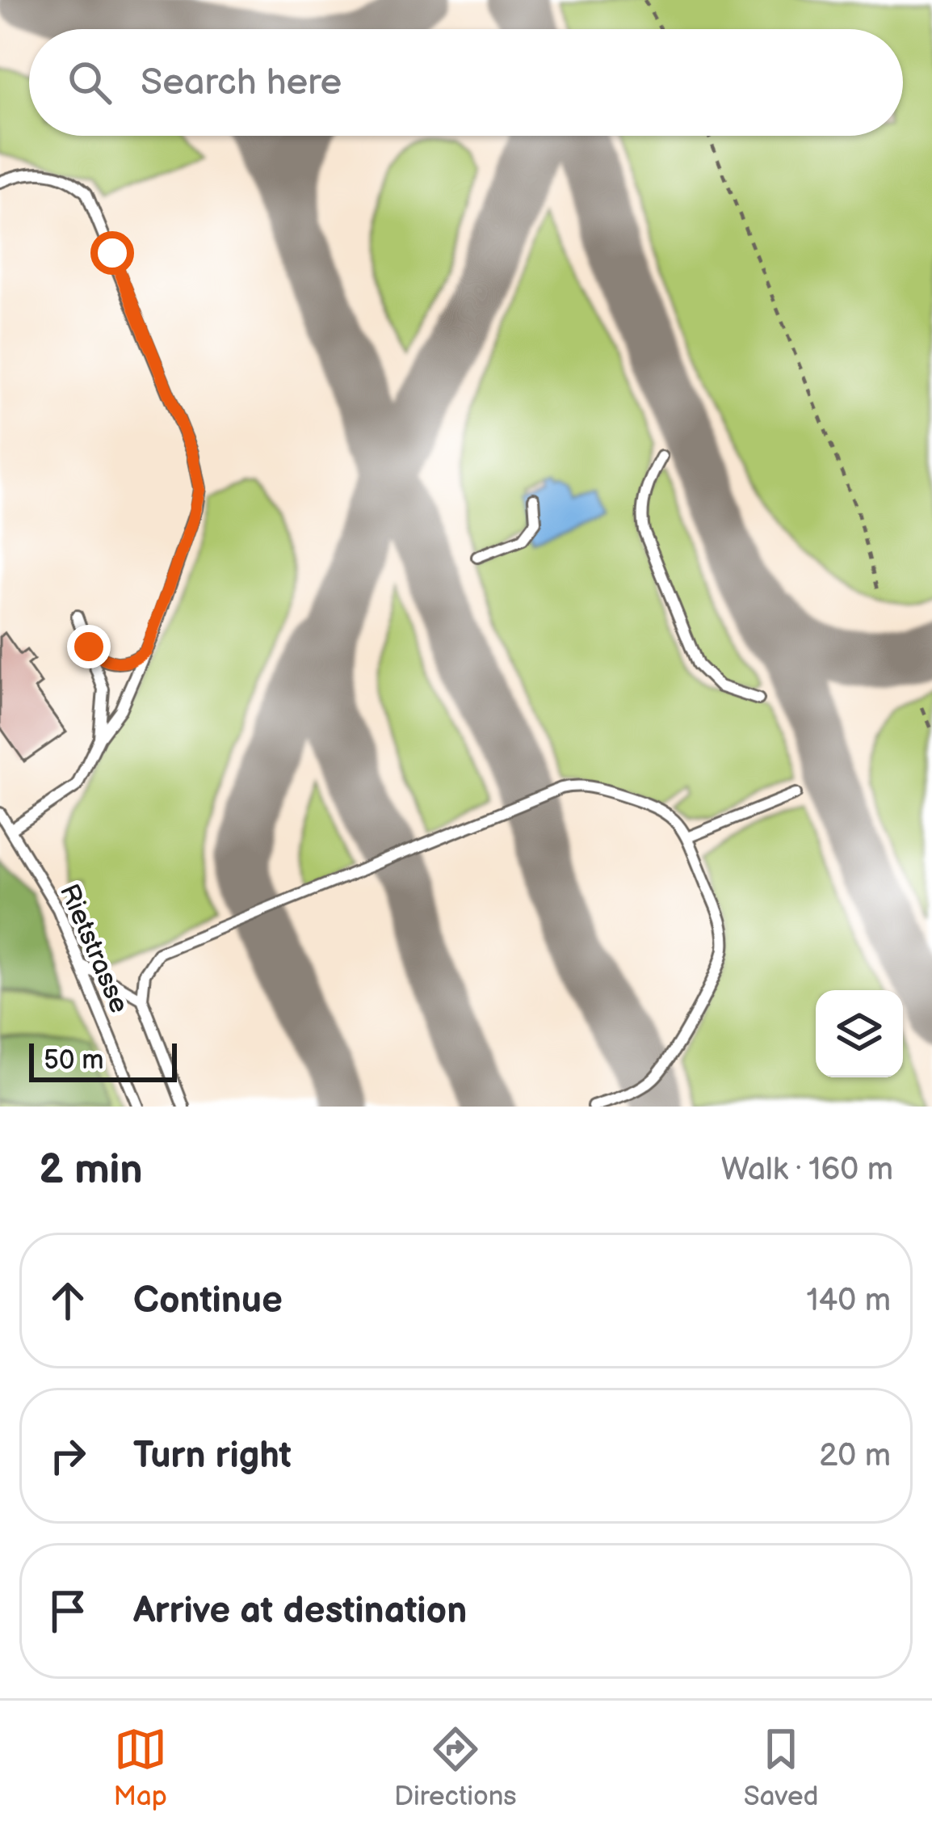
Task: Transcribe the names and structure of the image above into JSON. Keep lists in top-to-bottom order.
{
  "streets": {
    "lane": ["Rietstrasse"]
  },
  "scale_bar": "50 m",
  "page": {
    "search": "Search here",
    "scale": "50 m",
    "heading": ["2 min", "Walk · 160 m"],
    "list": [
      ["Continue", "140 m"],
      ["Turn right", "20 m"],
      "Arrive at destination"
    ],
    "nav": ["Map", "Directions", "Saved"]
  }
}
